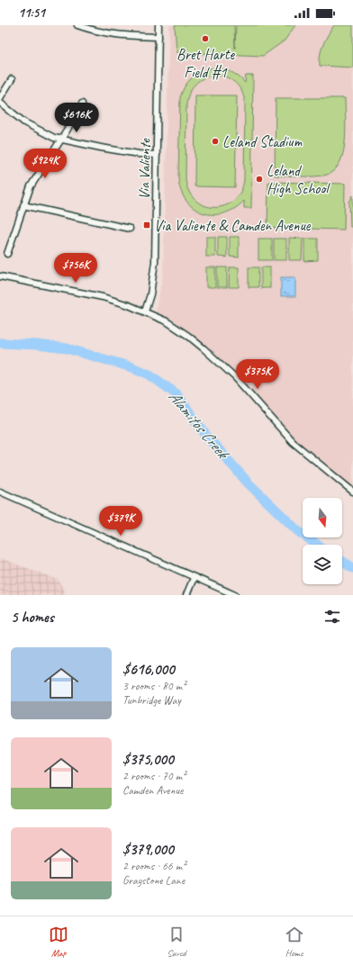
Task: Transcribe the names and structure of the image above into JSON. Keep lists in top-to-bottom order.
{
  "streets": {
    "street": ["Via Valiente"]
  },
  "water": ["Alamitos Creek"],
  "places": {
    "other": ["Bret Harte Field #1", "Leland Stadium", "Leland High School"],
    "transit": ["Via Valiente & Camden Avenue"]
  },
  "north": "bottom",
  "page": {
    "status": "11:51",
    "price": [
      "$616K",
      "$924K",
      "$756K",
      "$375K",
      "$379K"
    ],
    "heading": "5 homes",
    "list": [
      {
        "name": "$616,000",
        "note": "3 rooms · 80 m² · Tunbridge Way"
      },
      {
        "name": "$375,000",
        "note": "2 rooms · 70 m² · Camden Avenue"
      },
      {
        "name": "$379,000",
        "note": "2 rooms · 66 m² · Graystone Lane"
      }
    ],
    "tabs": ["Map", "Saved", "Home"]
  }
}
